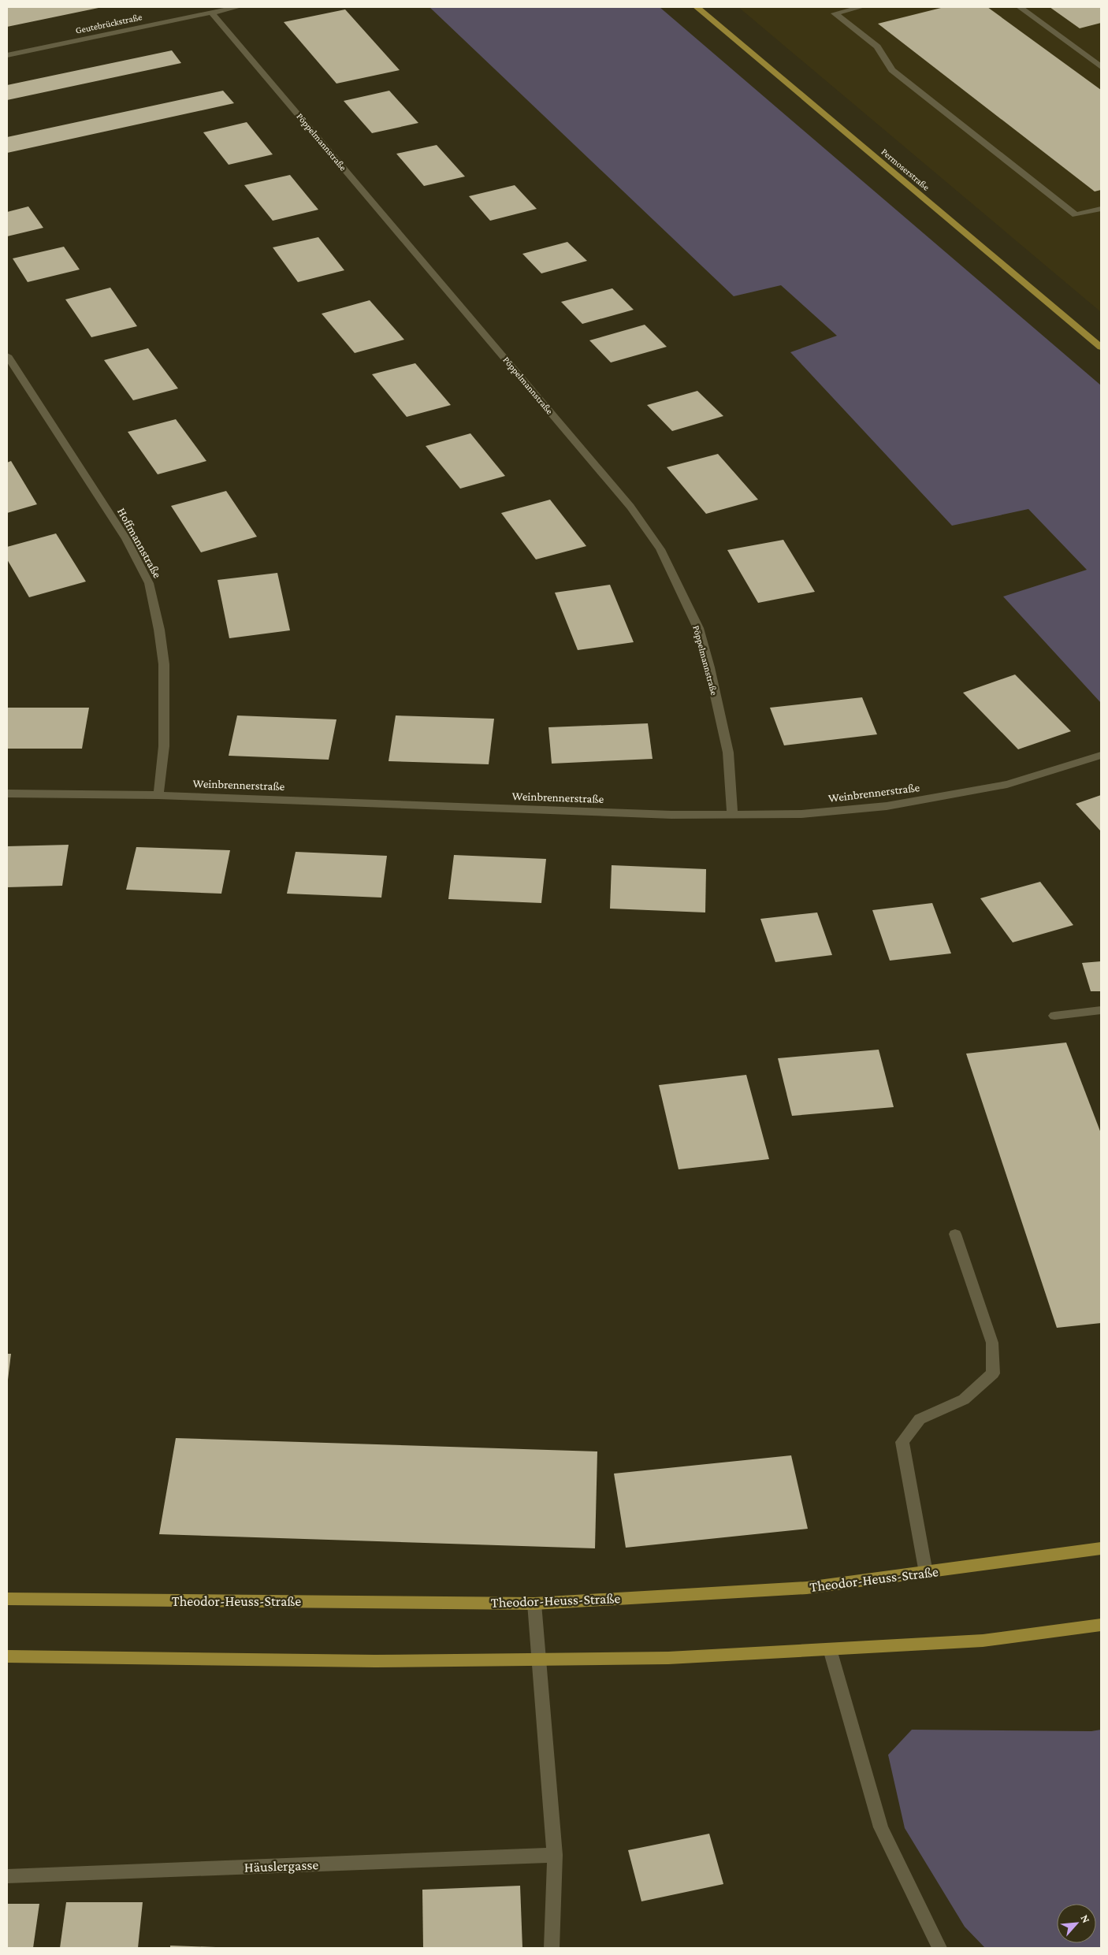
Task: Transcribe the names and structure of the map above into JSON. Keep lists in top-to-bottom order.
{
  "streets": {
    "main road": ["Permoserstraße", "Theodor-Heuss-Straße"],
    "street": [
      "Geutebrückstraße",
      "Pöppelmannstraße",
      "Hoffmannstraße",
      "Weinbrennerstraße",
      "Häuslergasse"
    ]
  },
  "crossings": [
    ["Geutebrückstraße", "Pöppelmannstraße"],
    ["Pöppelmannstraße", "Weinbrennerstraße"],
    ["Hoffmannstraße", "Weinbrennerstraße"]
  ],
  "north": "top right"
}
